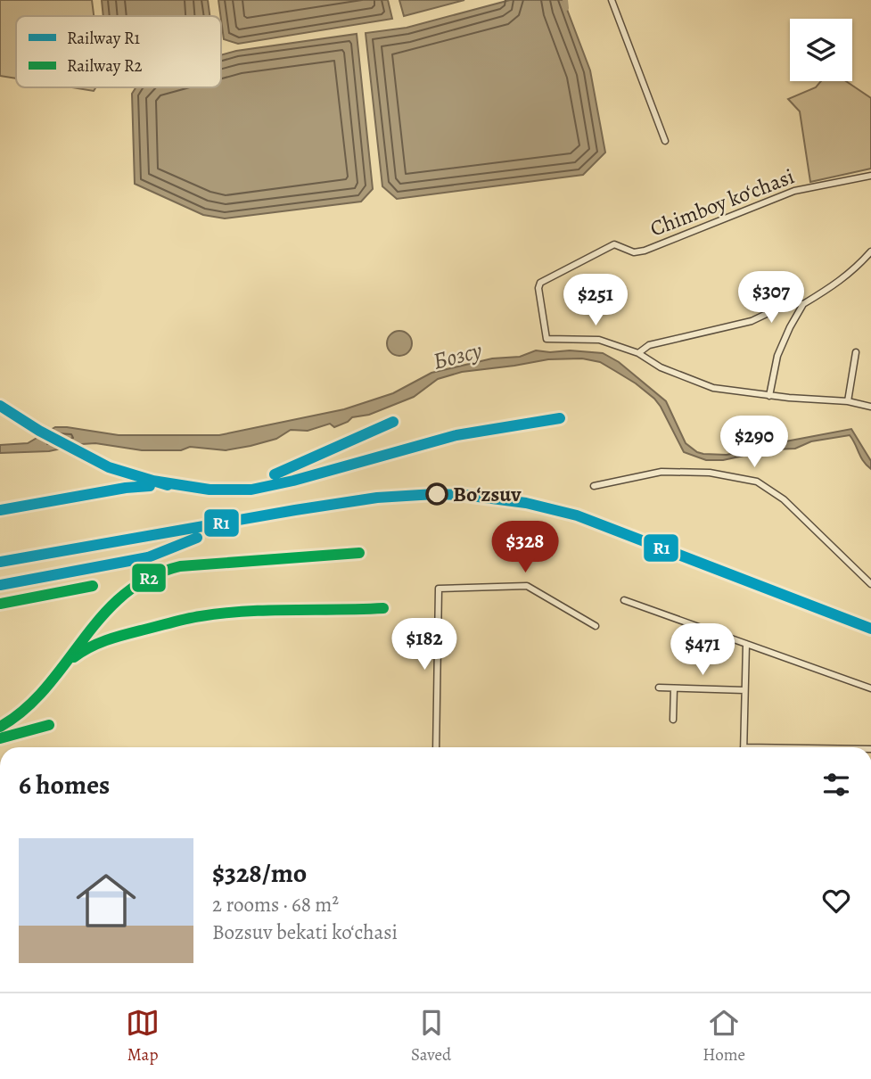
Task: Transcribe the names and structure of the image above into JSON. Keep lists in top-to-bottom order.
{
  "streets": {
    "street": ["Chimboy ko‘chasi"]
  },
  "water": ["Бозсу"],
  "places": ["Bo‘zsuv"],
  "lines": ["rail line R1", "rail line R2"],
  "legend": ["Railway R1", "Railway R2"],
  "page": {
    "price": [
      "$307",
      "$251",
      "$290",
      "$328",
      "$182",
      "$471"
    ],
    "heading": "6 homes",
    "list": [
      {
        "name": "$328/mo",
        "note": "2 rooms · 68 m² · Bozsuv bekati ko‘chasi"
      }
    ],
    "tabs": ["Map", "Saved", "Home"]
  }
}
